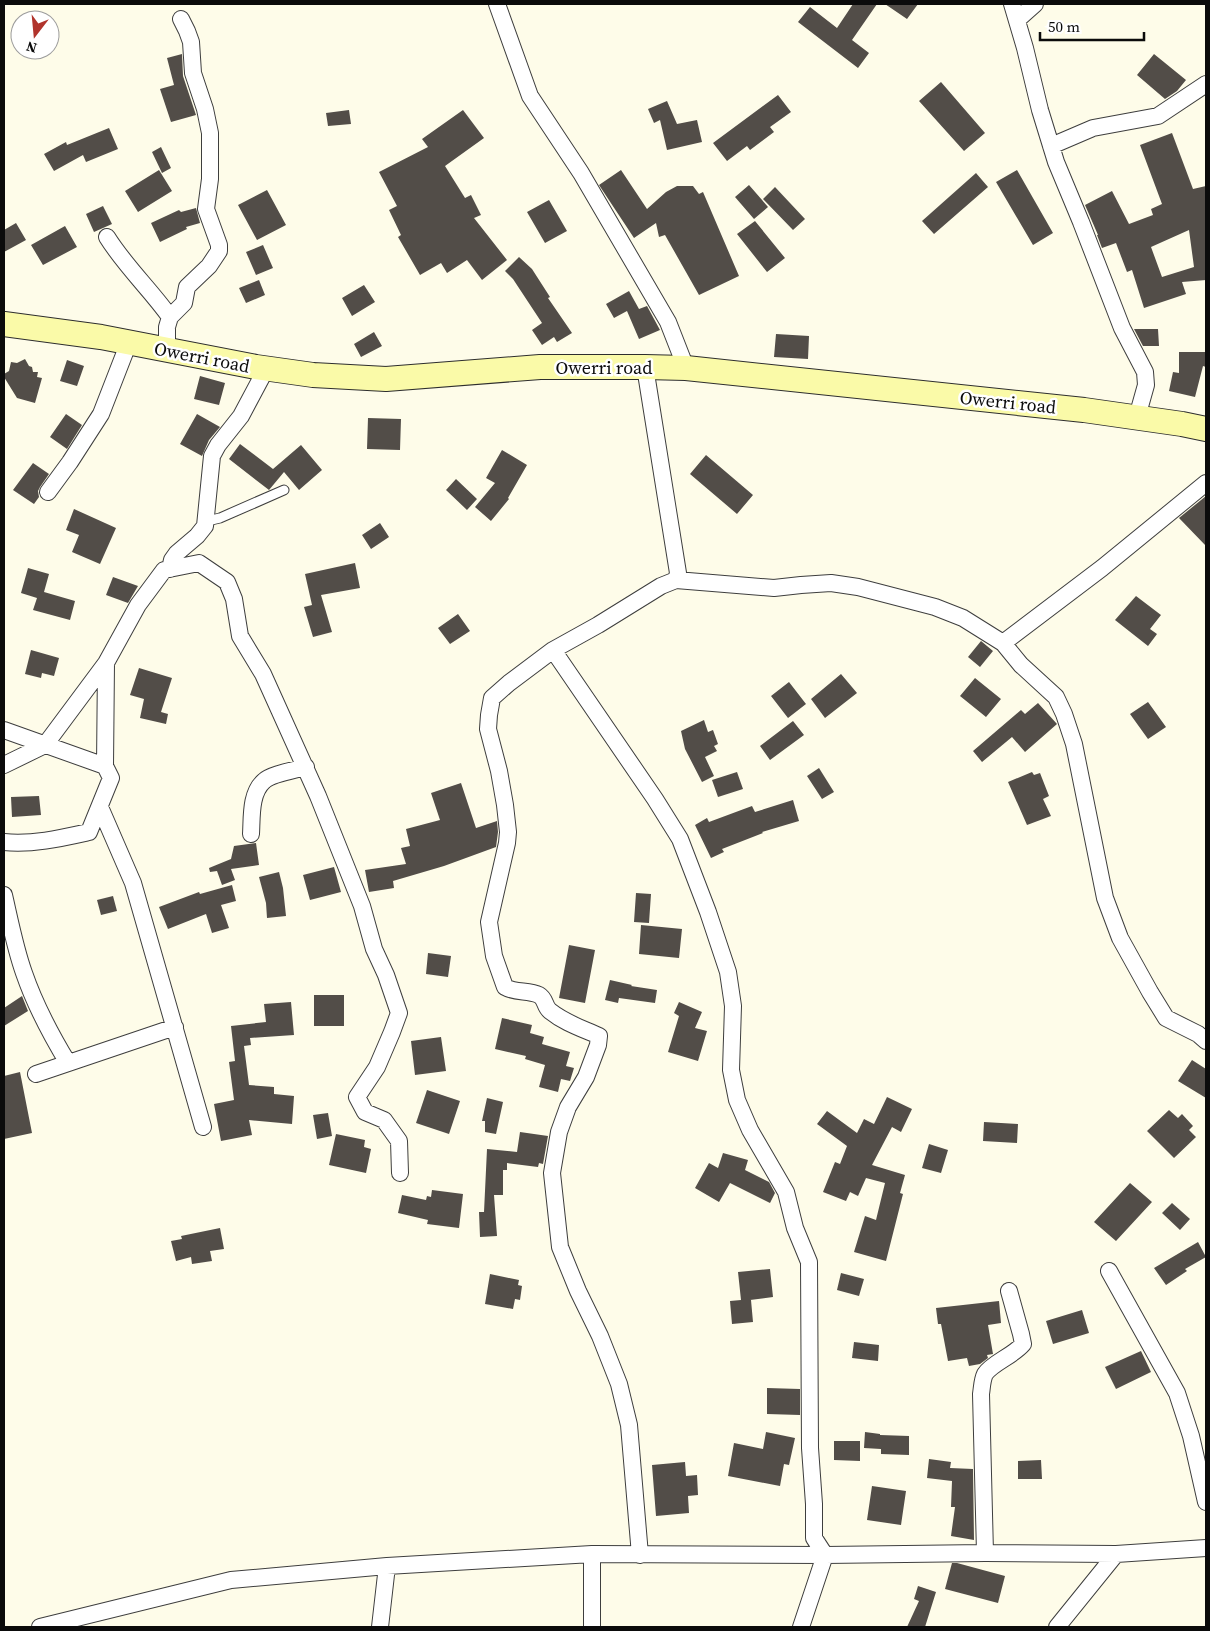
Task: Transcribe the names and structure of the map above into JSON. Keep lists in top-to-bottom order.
{
  "streets": {
    "main road": ["Owerri road"]
  },
  "scale_bar": "50 m",
  "north": "bottom"
}
